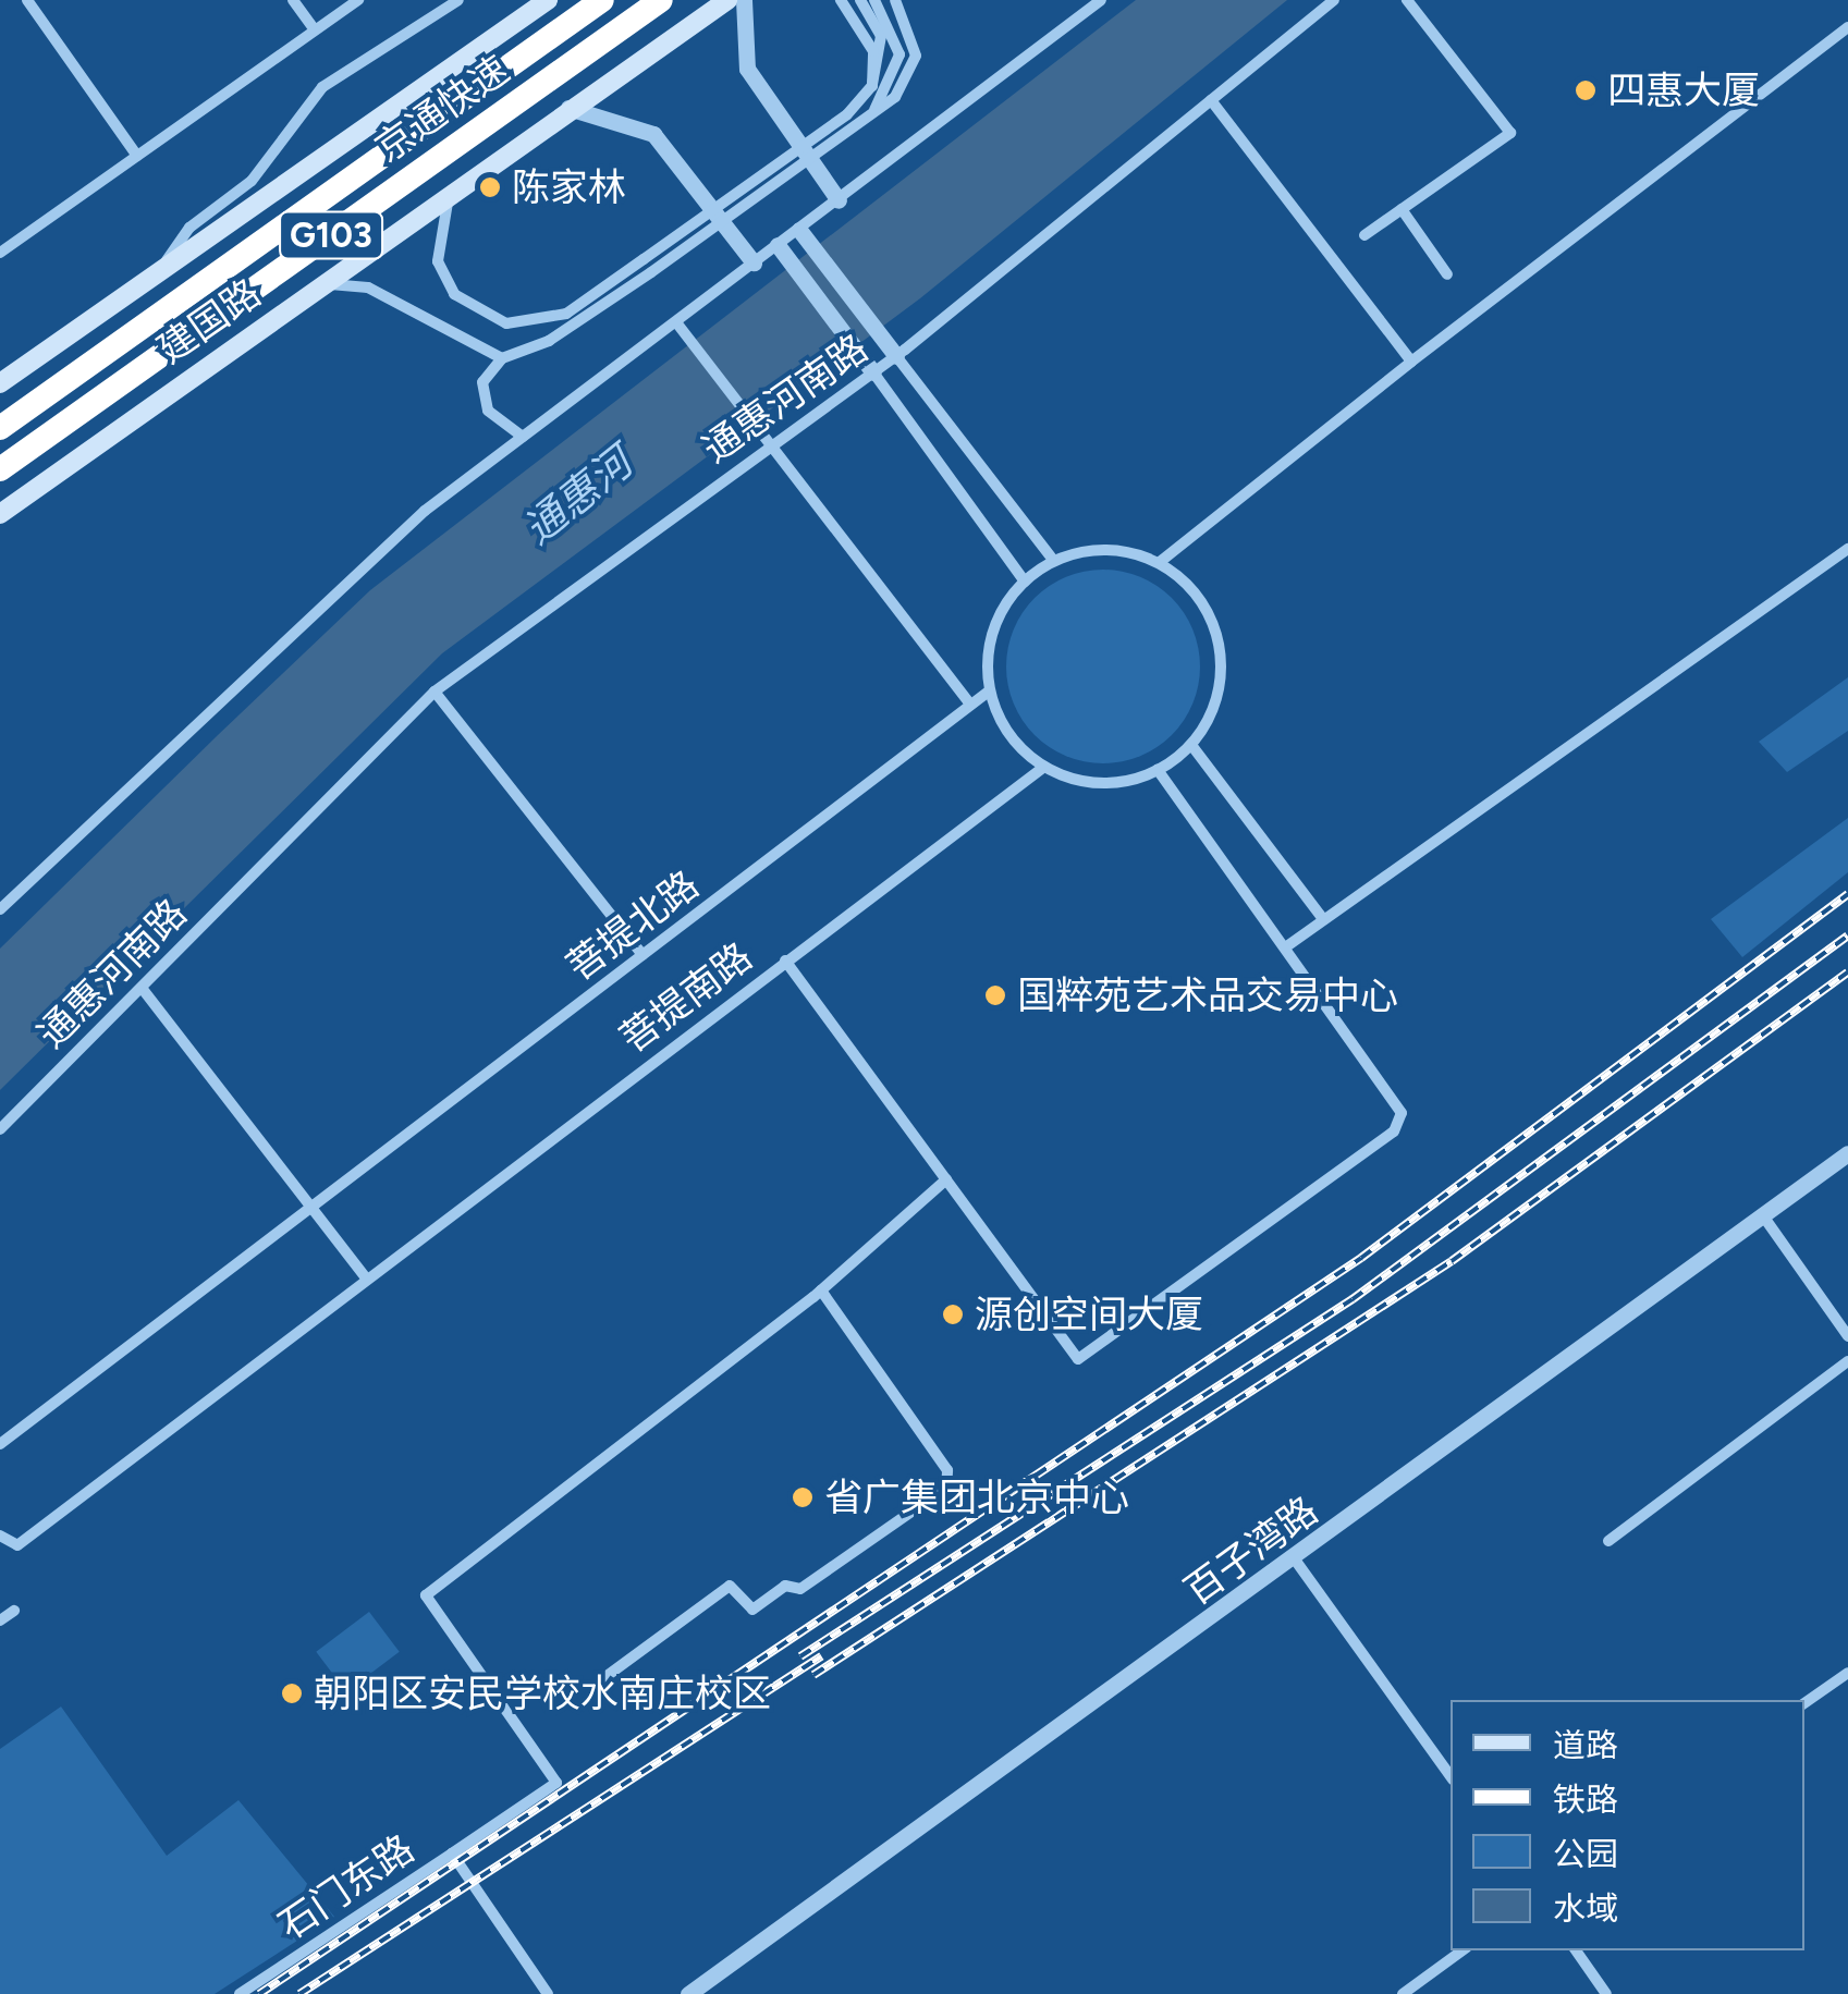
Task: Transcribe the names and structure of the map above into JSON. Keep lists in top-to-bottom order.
{
  "streets": {
    "highway": ["京通快速", "G103"],
    "main road": ["建国路"],
    "street": [
      "通惠河南路",
      "菩提北路",
      "菩提南路",
      "百子湾路",
      "石门东路"
    ]
  },
  "crossings": [
    ["菩提北路", "菩提南路"]
  ],
  "water": ["通惠河"],
  "places": [
    "四惠大厦",
    "陈家林",
    "国粹苑艺术品交易中心",
    "源创空间大厦",
    "省广集团北京中心",
    "朝阳区安民学校水南庄校区"
  ],
  "legend": [
    "道路",
    "铁路",
    "公园",
    "水域"
  ]
}
